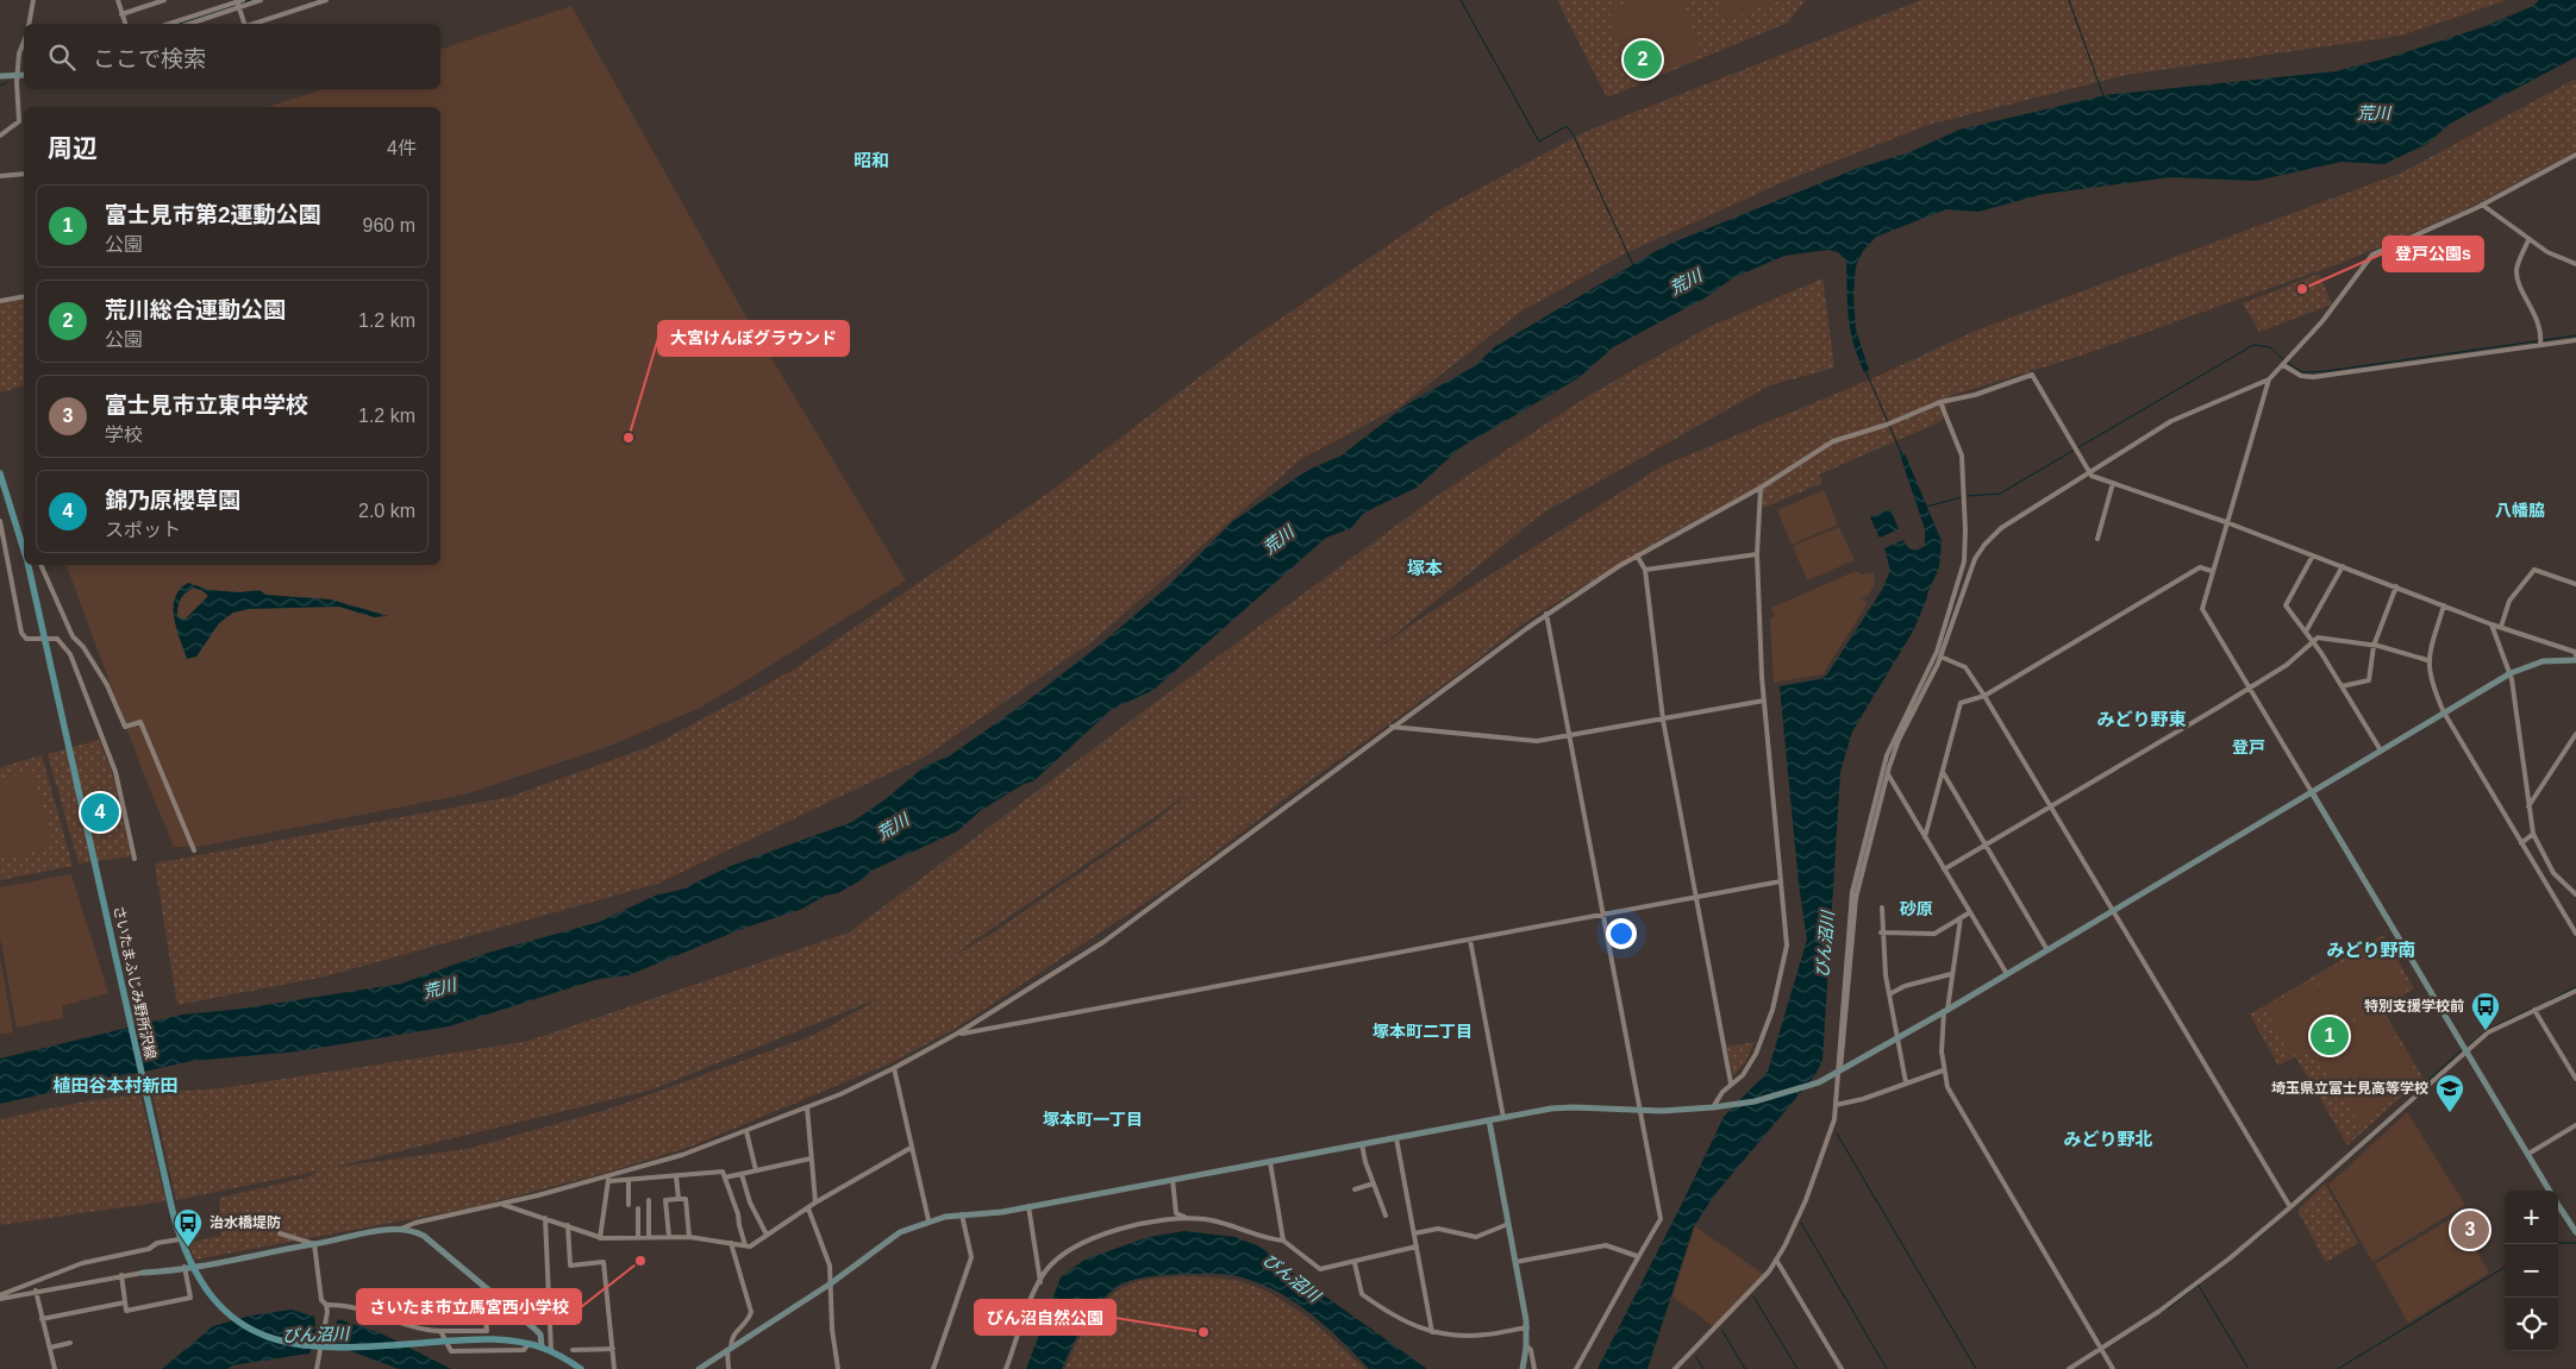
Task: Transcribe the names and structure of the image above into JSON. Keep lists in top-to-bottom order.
{
  "streets": {
    "main road": ["さいたまふじみ野所沢線"]
  },
  "districts": [
    "昭和",
    "八幡脇",
    "塚本",
    "みどり野東",
    "登戸",
    "砂原",
    "みどり野南",
    "塚本町二丁目",
    "植田谷本村新田",
    "塚本町一丁目",
    "みどり野北"
  ],
  "water": ["荒川", "びん沼川"],
  "places": {
    "other": [
      "登戸公園s",
      "大宮けんぽグラウンド",
      "さいたま市立馬宮西小学校",
      "びん沼自然公園"
    ],
    "bus stop": ["特別支援学校前", "治水橋堤防"],
    "school or university": ["埼玉県立富士見高等学校"]
  },
  "page": {
    "search": "ここで検索",
    "pins": [
      "2",
      "4",
      "1",
      "3"
    ],
    "heading": ["周辺", "4件"],
    "list": [
      {
        "mark": "1",
        "name": "富士見市第2運動公園",
        "note": "公園",
        "value": "960 m"
      },
      {
        "mark": "2",
        "name": "荒川総合運動公園",
        "note": "公園",
        "value": "1.2 km"
      },
      {
        "mark": "3",
        "name": "富士見市立東中学校",
        "note": "学校",
        "value": "1.2 km"
      },
      {
        "mark": "4",
        "name": "錦乃原櫻草園",
        "note": "スポット",
        "value": "2.0 km"
      }
    ],
    "map_buttons": ["+", "−"]
  }
}
